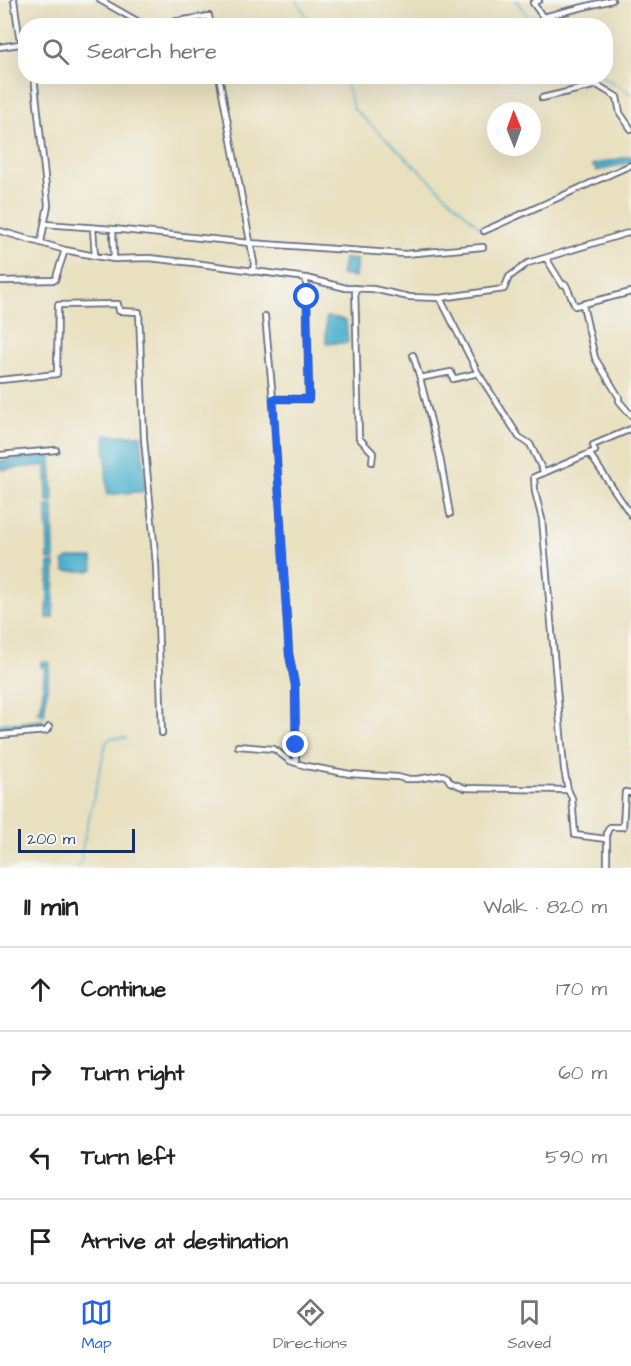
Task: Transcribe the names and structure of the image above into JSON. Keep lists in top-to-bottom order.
{
  "scale_bar": "200 m",
  "north": "top",
  "page": {
    "search": "Search here",
    "scale": "200 m",
    "heading": ["11 min", "Walk · 820 m"],
    "list": [
      ["Continue", "170 m"],
      ["Turn right", "60 m"],
      ["Turn left", "590 m"],
      "Arrive at destination"
    ],
    "nav": ["Map", "Directions", "Saved"]
  }
}
